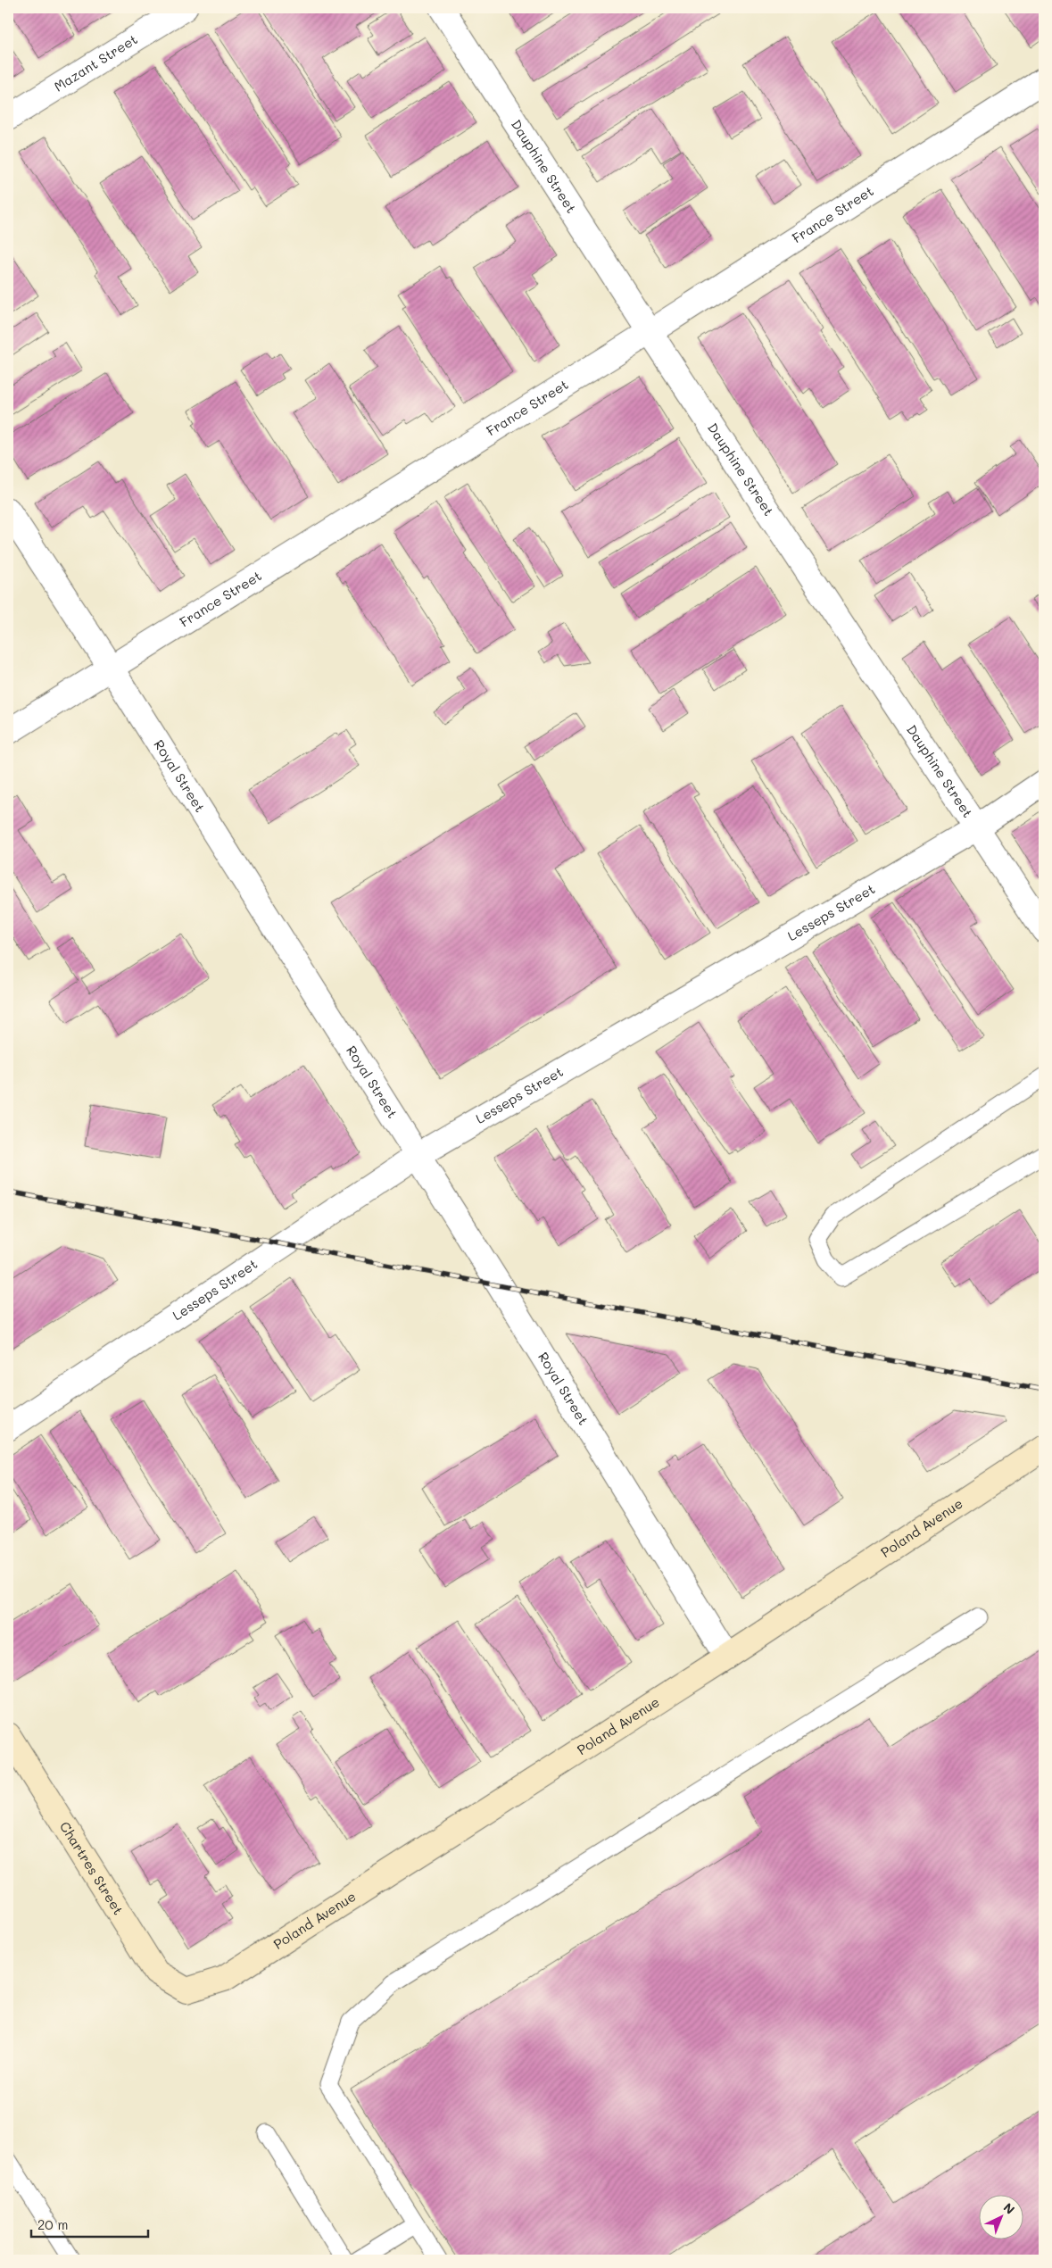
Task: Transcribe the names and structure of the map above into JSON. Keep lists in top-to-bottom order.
{
  "streets": {
    "street": [
      "Mazant Street",
      "Dauphine Street",
      "France Street",
      "Royal Street",
      "Lesseps Street",
      "Poland Avenue",
      "Chartres Street"
    ]
  },
  "crossings": [
    ["Dauphine Street", "France Street"],
    ["Dauphine Street", "Lesseps Street"],
    ["France Street", "Royal Street"],
    ["Royal Street", "Lesseps Street"],
    ["Royal Street", "Poland Avenue"],
    ["Poland Avenue", "Chartres Street"]
  ],
  "scale_bar": "20 m",
  "north": "top right"
}
